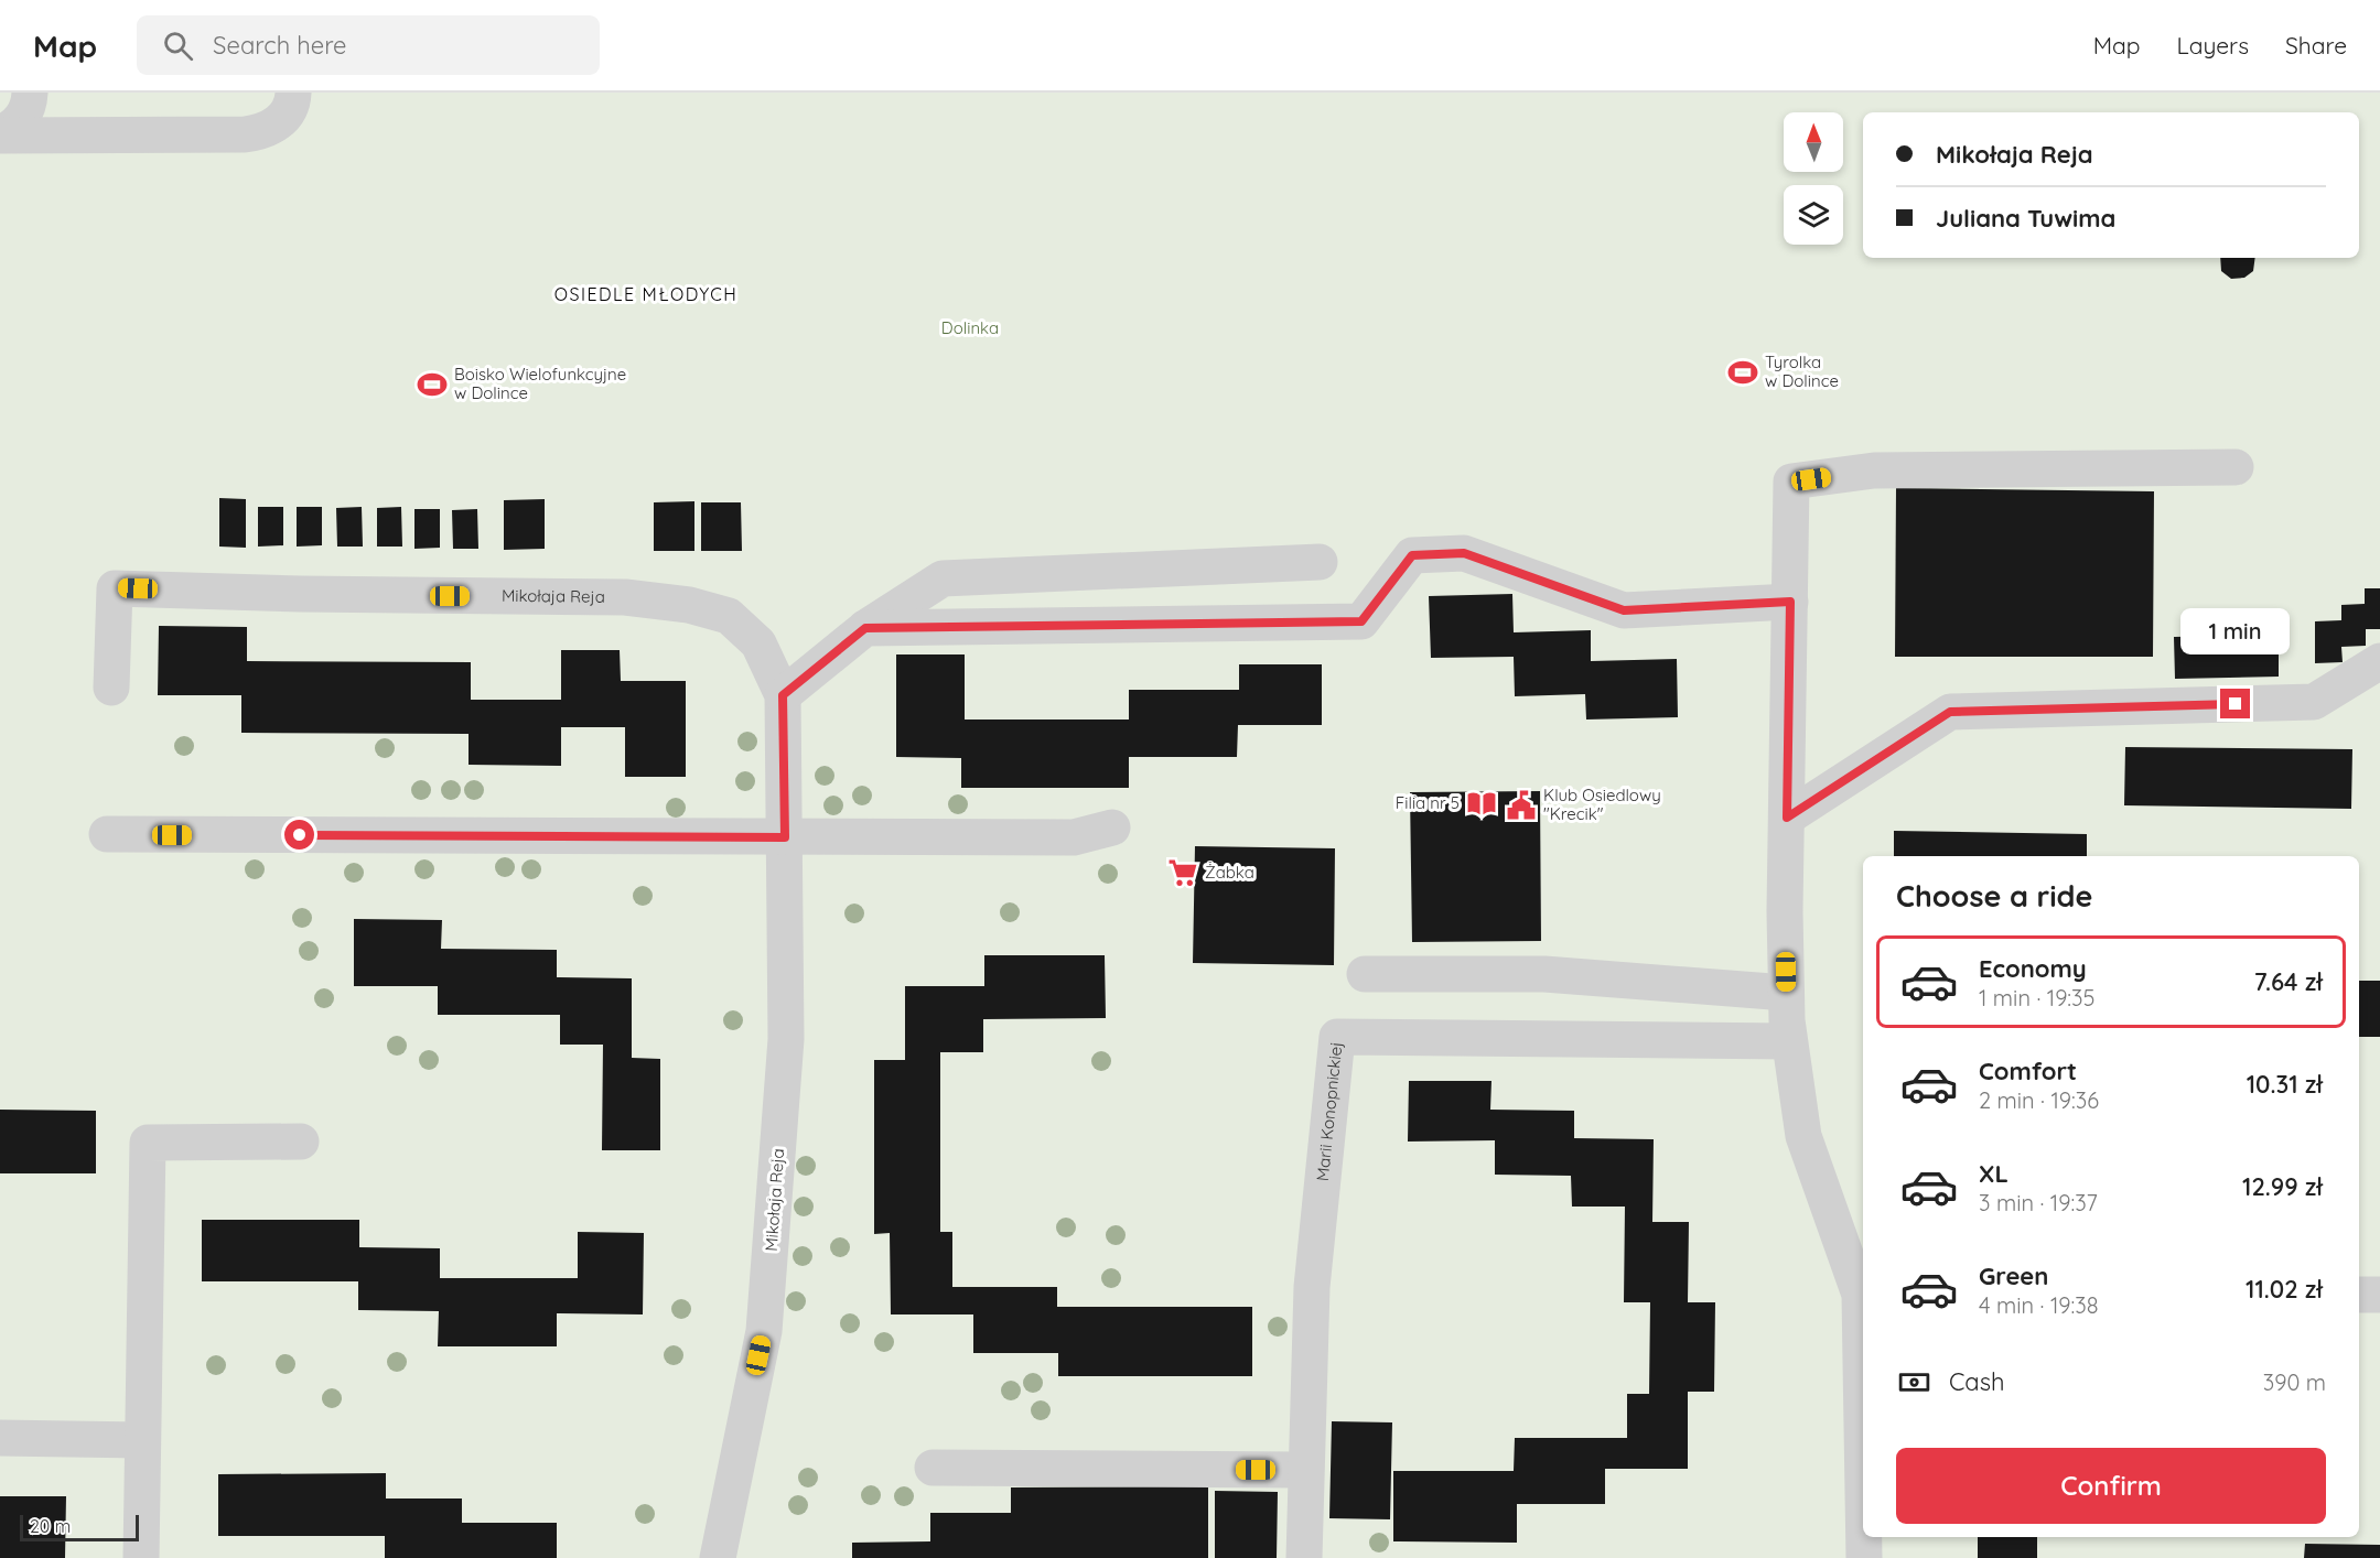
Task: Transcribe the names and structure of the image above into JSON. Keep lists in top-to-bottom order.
{
  "streets": {
    "street": ["Mikołaja Reja", "Marii Konopnickiej"]
  },
  "districts": ["OSIEDLE MŁODYCH"],
  "parks": ["Dolinka"],
  "places": {
    "sports": ["Tyrolka w Dolince", "Boisko Wielofunkcyjne w Dolince"],
    "library": ["Filia nr 5"],
    "public building": ["Klub Osiedlowy \"Krecik\""],
    "supermarket": ["Żabka"]
  },
  "scale_bar": "20 m",
  "north": "top",
  "page": {
    "header": "Map",
    "search": "Search here",
    "nav": ["Map", "Layers", "Share"],
    "banner": ["Mikołaja Reja", "Juliana Tuwima"],
    "bubble": "1 min",
    "heading": "Choose a ride",
    "list": [
      {
        "name": "Economy",
        "note": "1 min · 19:35",
        "value": "7.64 zł"
      },
      {
        "name": "Comfort",
        "note": "2 min · 19:36",
        "value": "10.31 zł"
      },
      {
        "name": "XL",
        "note": "3 min · 19:37",
        "value": "12.99 zł"
      },
      {
        "name": "Green",
        "note": "4 min · 19:38",
        "value": "11.02 zł"
      }
    ],
    "pay": ["Cash", "390 m"],
    "buttons": "Confirm",
    "scale": "20 m"
  }
}
